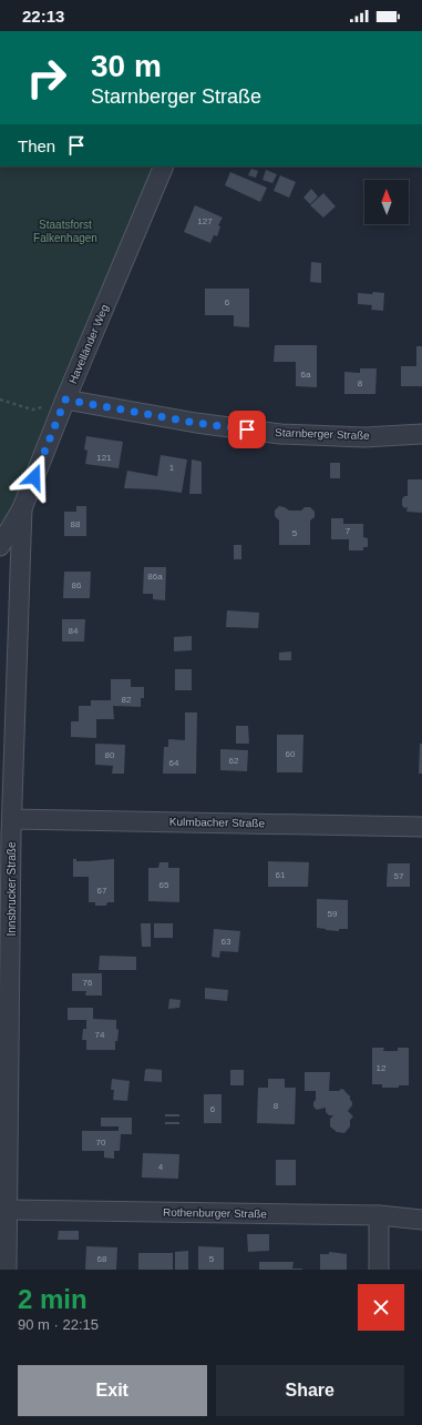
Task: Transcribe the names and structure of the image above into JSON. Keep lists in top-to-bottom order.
{
  "streets": {
    "street": [
      "Havelländer Weg",
      "Starnberger Straße",
      "Kulmbacher Straße",
      "Innsbrucker Straße",
      "Rothenburger Straße"
    ]
  },
  "crossings": [
    ["Havelländer Weg", "Starnberger Straße"],
    ["Havelländer Weg", "Innsbrucker Straße"],
    ["Kulmbacher Straße", "Innsbrucker Straße"],
    ["Innsbrucker Straße", "Rothenburger Straße"]
  ],
  "parks": ["Staatsforst Falkenhagen"],
  "house_numbers": [
    "127",
    "6",
    "6a",
    "8",
    "121",
    "1",
    "88",
    "7",
    "5",
    "86a",
    "86",
    "84",
    "82",
    "60",
    "80",
    "62",
    "64",
    "61",
    "57",
    "65",
    "67",
    "59",
    "63",
    "76",
    "74",
    "12",
    "8",
    "6",
    "70",
    "4",
    "68",
    "5"
  ],
  "north": "top",
  "page": {
    "status": "22:13",
    "turn": ["30 m", "Starnberger Straße"],
    "then": "Then",
    "heading": ["2 min", "90 m · 22:15"],
    "buttons": ["Exit", "Share"]
  }
}
